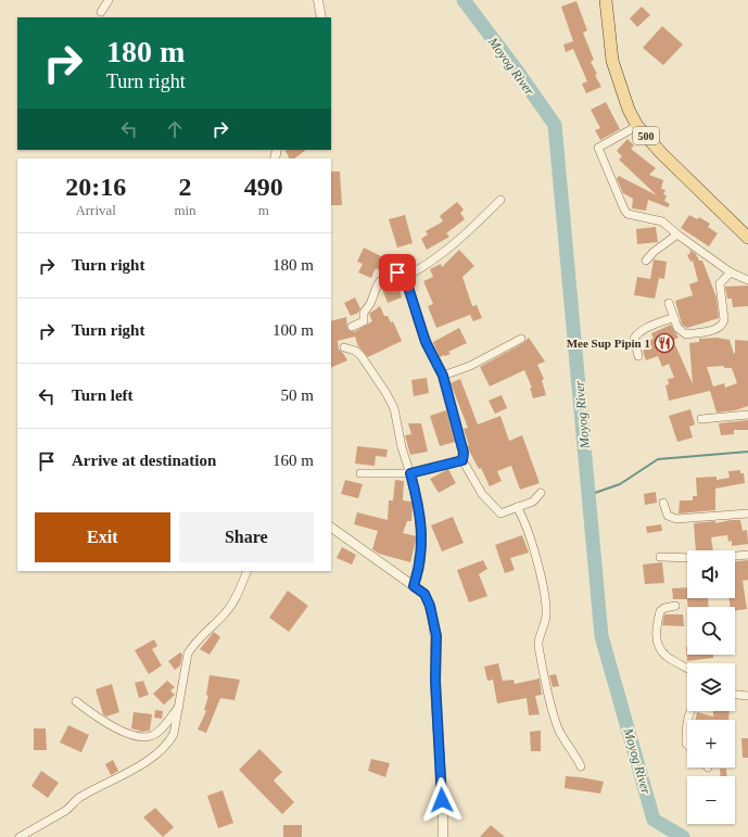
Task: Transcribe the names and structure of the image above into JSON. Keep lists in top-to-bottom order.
{
  "streets": {
    "main road": ["500"]
  },
  "water": ["Moyog River"],
  "places": {
    "restaurant": ["Mee Sup Pipin 1"]
  },
  "page": {
    "turn": ["180 m", "Turn right"],
    "eta": [
      "20:16",
      "Arrival",
      "2",
      "min",
      "490",
      "m"
    ],
    "list": [
      {
        "name": "Turn right",
        "value": "180 m"
      },
      {
        "name": "Turn right",
        "value": "100 m"
      },
      {
        "name": "Turn left",
        "value": "50 m"
      },
      {
        "name": "Arrive at destination",
        "value": "160 m"
      }
    ],
    "buttons": ["Exit", "Share"],
    "map_buttons": ["+", "−"]
  }
}
